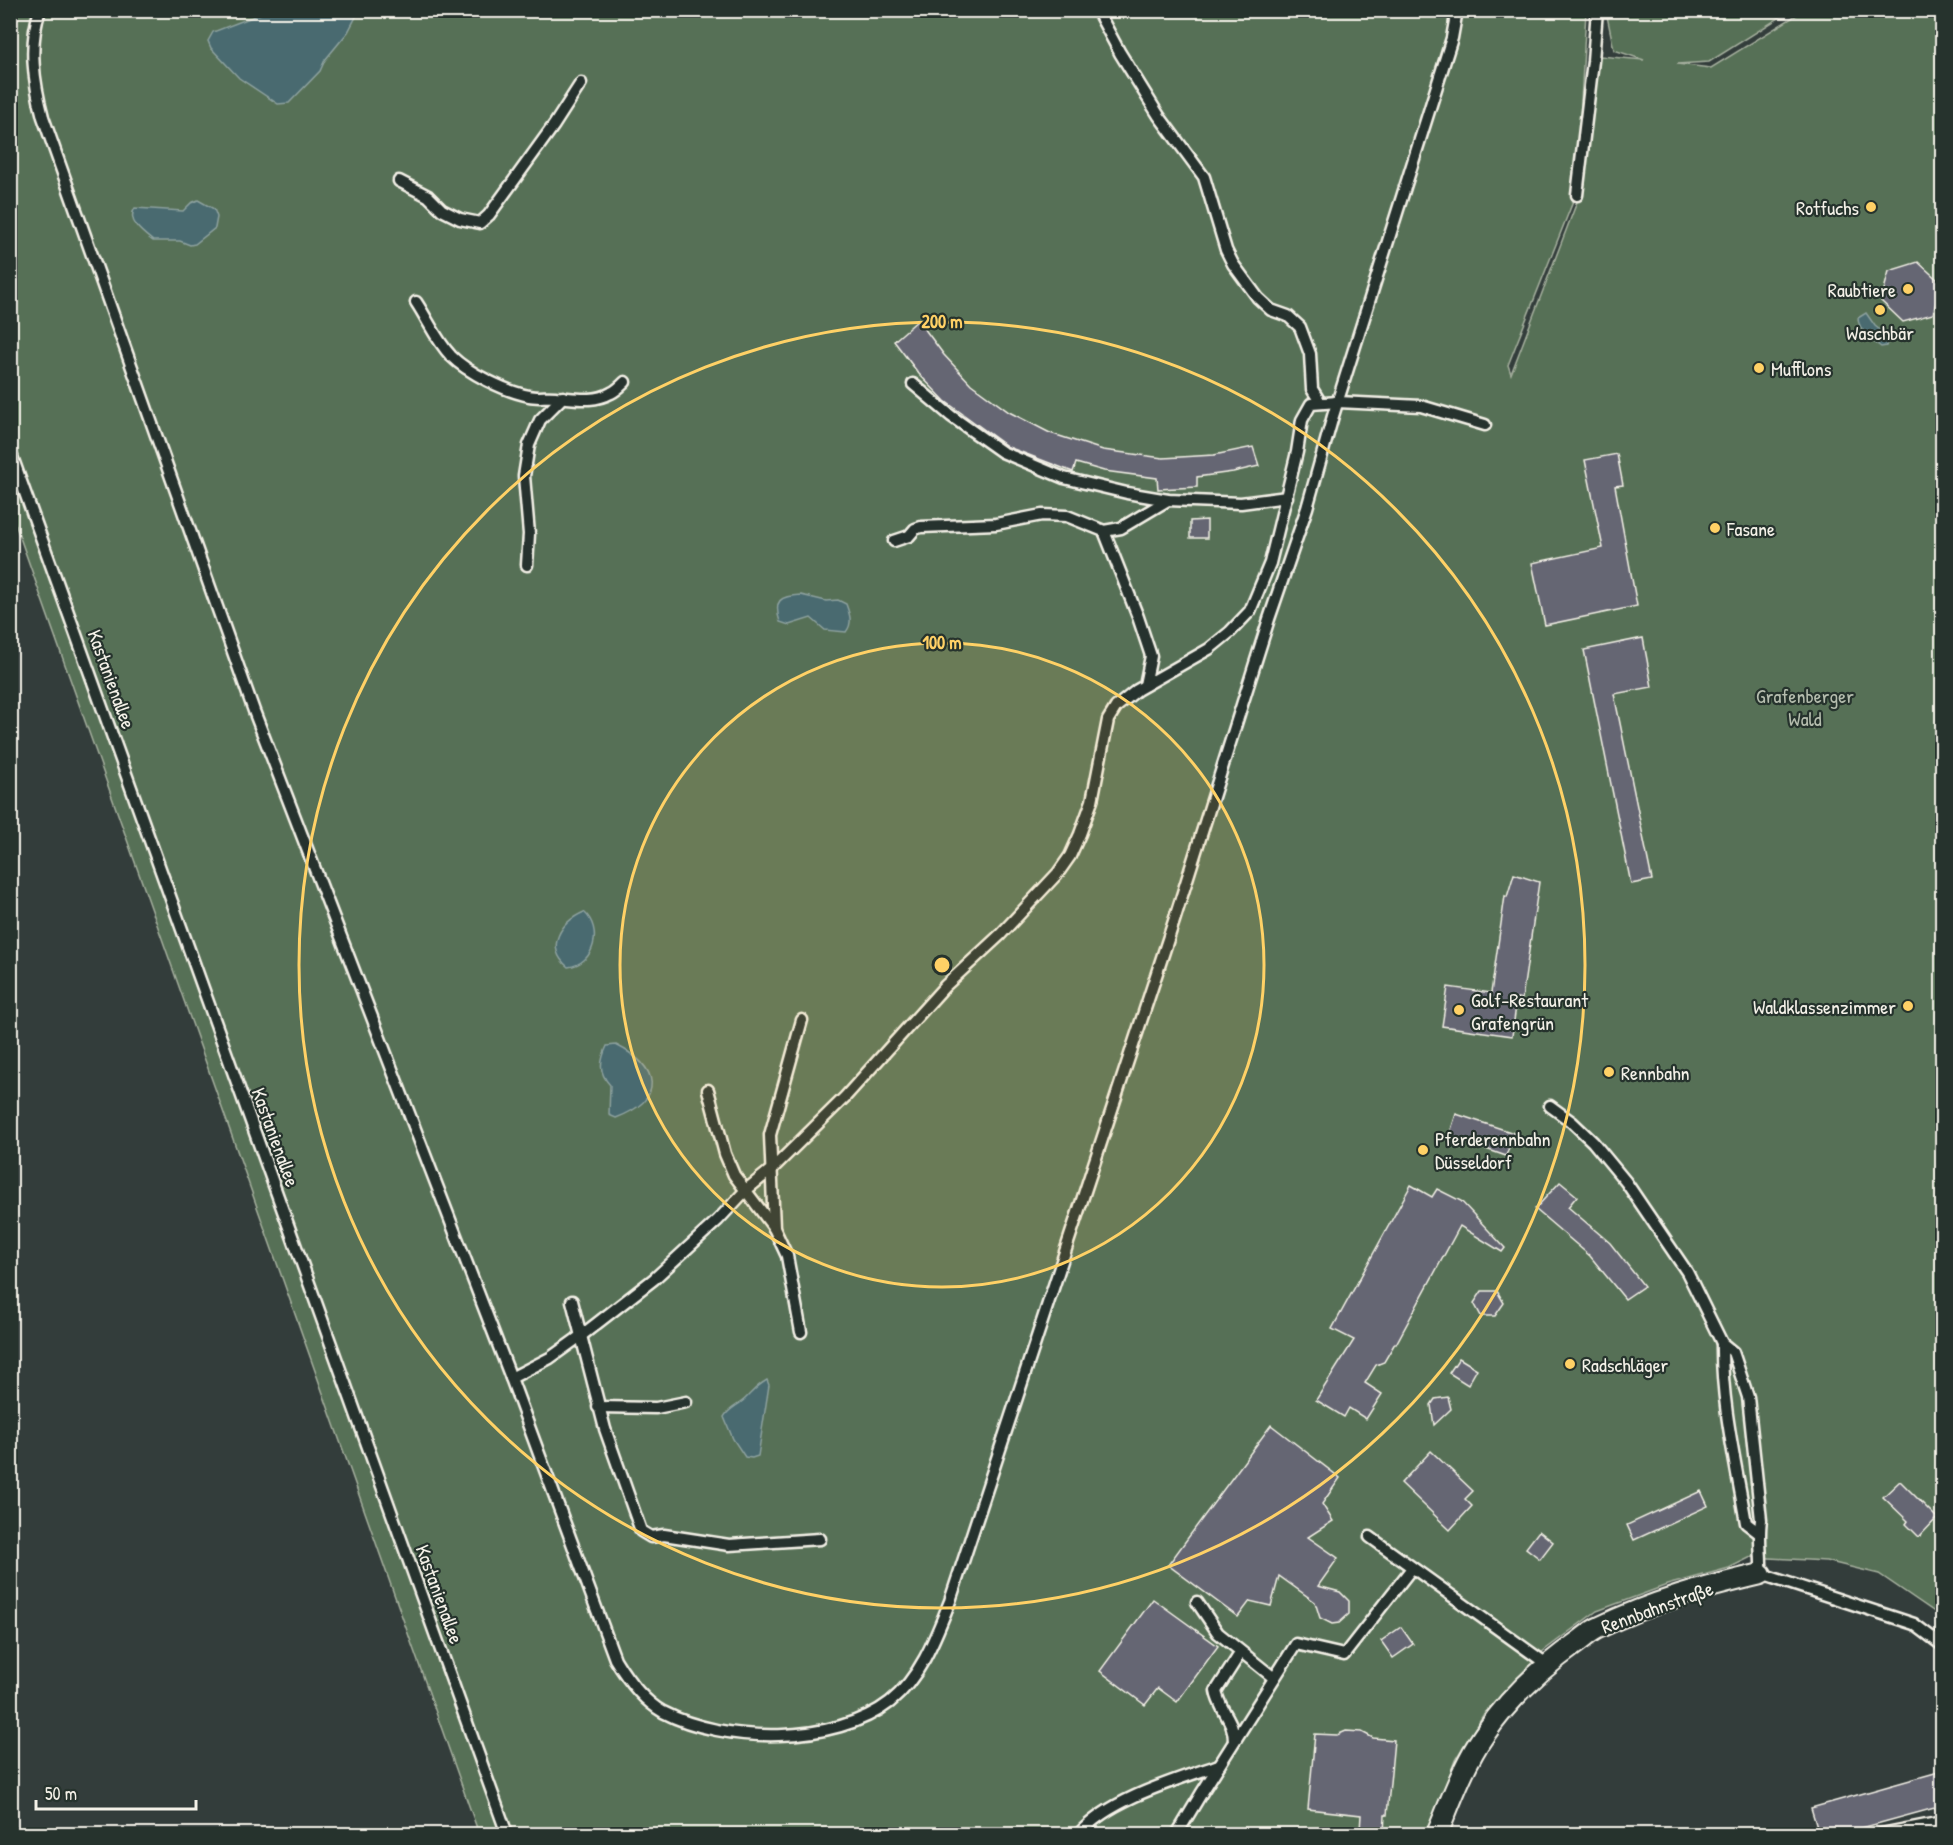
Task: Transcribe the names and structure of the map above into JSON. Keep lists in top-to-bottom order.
{
  "streets": {
    "street": ["Rennbahnstraße"],
    "lane": ["Kastanienallee"]
  },
  "parks": ["Grafenberger Wald"],
  "places": [
    "Rotfuchs",
    "Raubtiere",
    "Waschbär",
    "Mufflons",
    "Fasane",
    "Waldklassenzimmer",
    "Golf-Restaurant Grafengrün",
    "Rennbahn",
    "Pferderennbahn Düsseldorf",
    "Radschläger"
  ],
  "scale_bar": "50 m",
  "rings": ["200 m", "100 m"]
}
